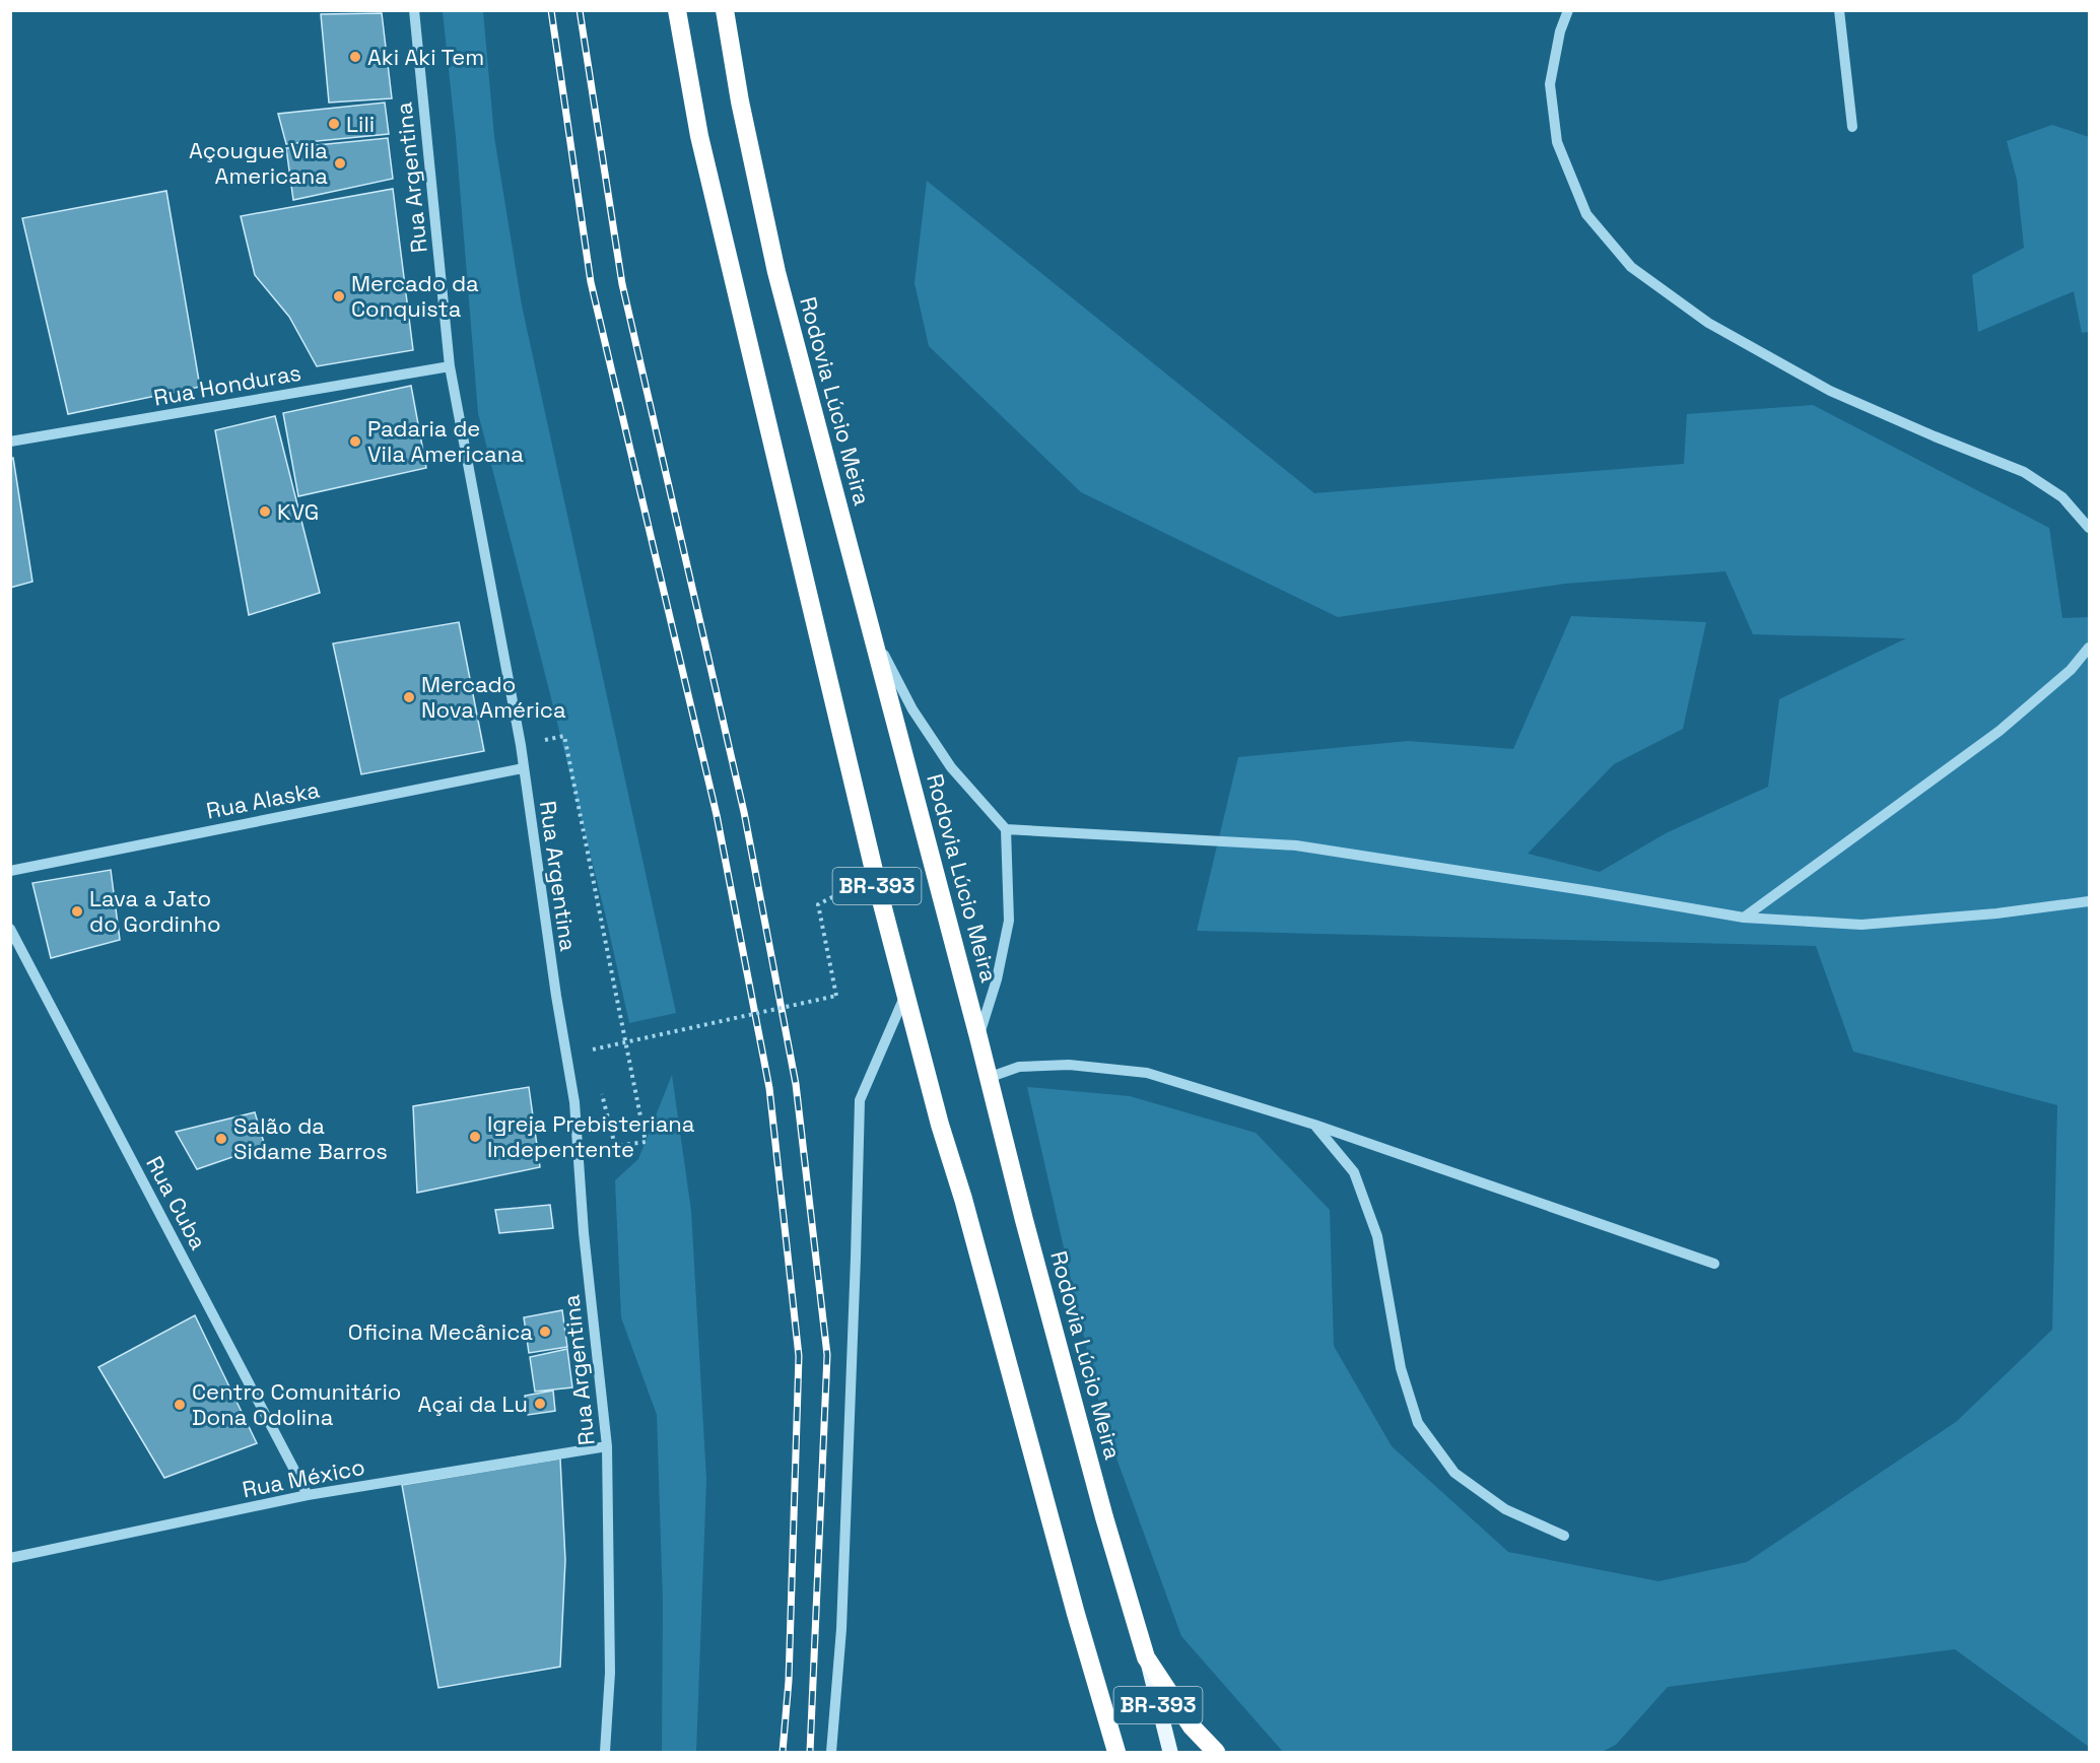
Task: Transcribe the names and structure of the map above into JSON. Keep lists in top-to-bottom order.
{
  "streets": {
    "highway": ["Rodovia Lúcio Meira", "BR-393"],
    "street": [
      "Rua Argentina",
      "Rua Honduras",
      "Rua Alaska",
      "Rua Cuba",
      "Rua México"
    ]
  },
  "crossings": [
    ["Rua Argentina", "Rua Honduras"],
    ["Rua Argentina", "Rua Alaska"],
    ["Rua Argentina", "Rua México"],
    ["Rua Cuba", "Rua México"]
  ],
  "places": [
    "Aki Aki Tem",
    "Lili",
    "Açougue Vila Americana",
    "Mercado da Conquista",
    "Padaria de Vila Americana",
    "KVG",
    "Mercado Nova América",
    "Lava a Jato do Gordinho",
    "Igreja Prebisteriana Indepentente",
    "Salão da Sidame Barros",
    "Oficina Mecânica",
    "Açai da Lu",
    "Centro Comunitário Dona Odolina"
  ]
}
